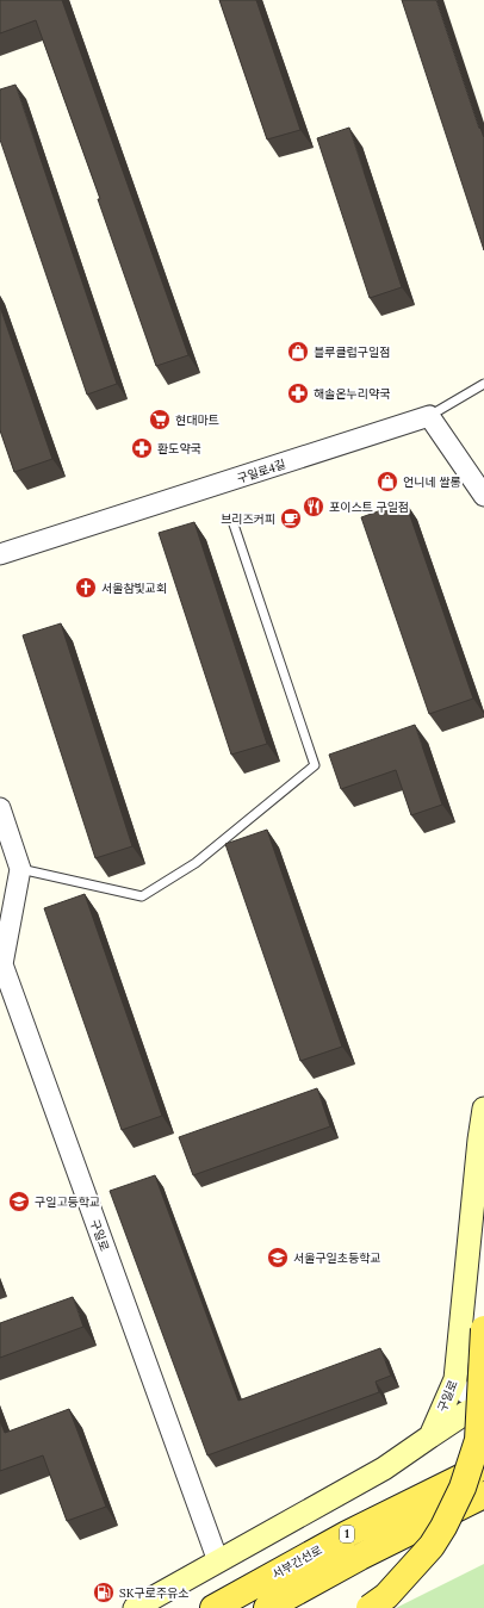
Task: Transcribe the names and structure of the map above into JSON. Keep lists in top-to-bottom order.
{
  "streets": {
    "main road": ["구일로", "1", "서부간선로"],
    "street": ["구일로4길"]
  },
  "places": {
    "shop": ["블루클럽구일점", "언니네 쌀롱"],
    "pharmacy": ["해솔온누리약국", "환도약국"],
    "supermarket": ["현대마트"],
    "restaurant": ["포이스트 구일점"],
    "cafe": ["브리즈커피"],
    "church": ["서울참빛교회"],
    "school or university": ["구일고등학교", "서울구일초등학교"],
    "fuel station": ["SK구로주유소"]
  }
}
